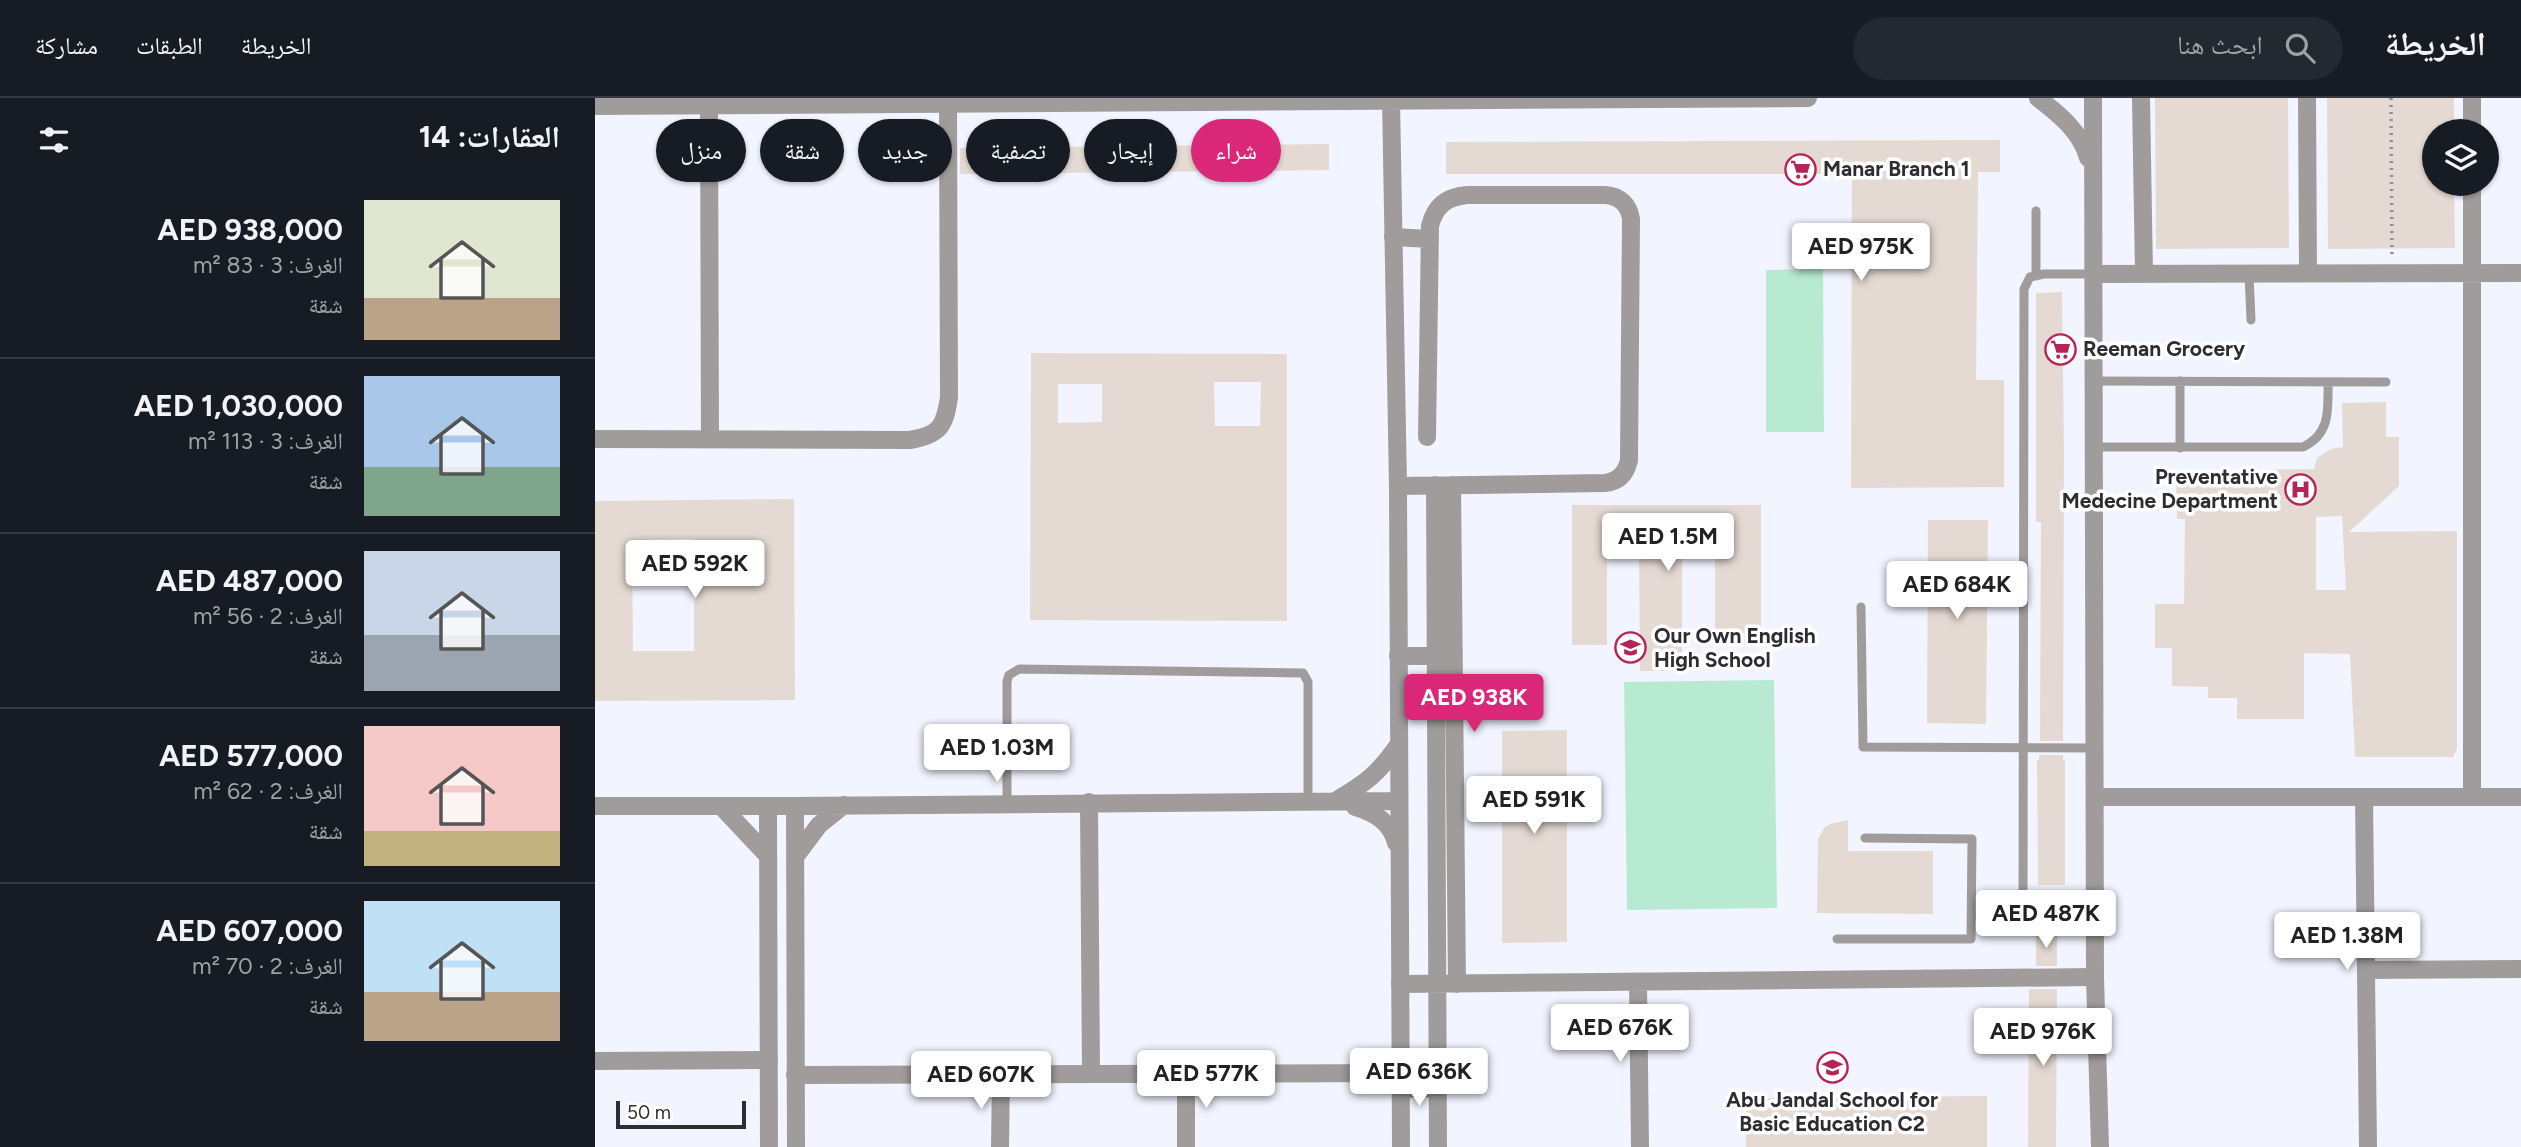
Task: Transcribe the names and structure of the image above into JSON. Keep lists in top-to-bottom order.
{
  "places": {
    "supermarket": ["Manar Branch 1", "Reeman Grocery"],
    "hospital": ["Preventative Medecine Department"],
    "school or university": ["Our Own English High School", "Abu Jandal School for Basic Education C2"]
  },
  "scale_bar": "50 m",
  "page": {
    "header": "الخريطة",
    "search": "ابحث هنا",
    "nav": ["الخريطة", "الطبقات", "مشاركة"],
    "heading": "العقارات: 14",
    "chip": [
      "شراء",
      "إيجار",
      "تصفية",
      "جديد",
      "شقة",
      "منزل"
    ],
    "list": [
      {
        "name": "AED 938,000",
        "note": "الغرف: 3 · 83 m² · شقة"
      },
      {
        "name": "AED 1,030,000",
        "note": "الغرف: 3 · 113 m² · شقة"
      },
      {
        "name": "AED 487,000",
        "note": "الغرف: 2 · 56 m² · شقة"
      },
      {
        "name": "AED 577,000",
        "note": "الغرف: 2 · 62 m² · شقة"
      },
      {
        "name": "AED 607,000",
        "note": "الغرف: 2 · 70 m² · شقة"
      }
    ],
    "price": [
      "AED 975K",
      "AED 1.5M",
      "AED 592K",
      "AED 684K",
      "AED 938K",
      "AED 1.03M",
      "AED 591K",
      "AED 487K",
      "AED 1.38M",
      "AED 676K",
      "AED 976K",
      "AED 636K",
      "AED 577K",
      "AED 607K"
    ],
    "scale": "50 m"
  }
}
